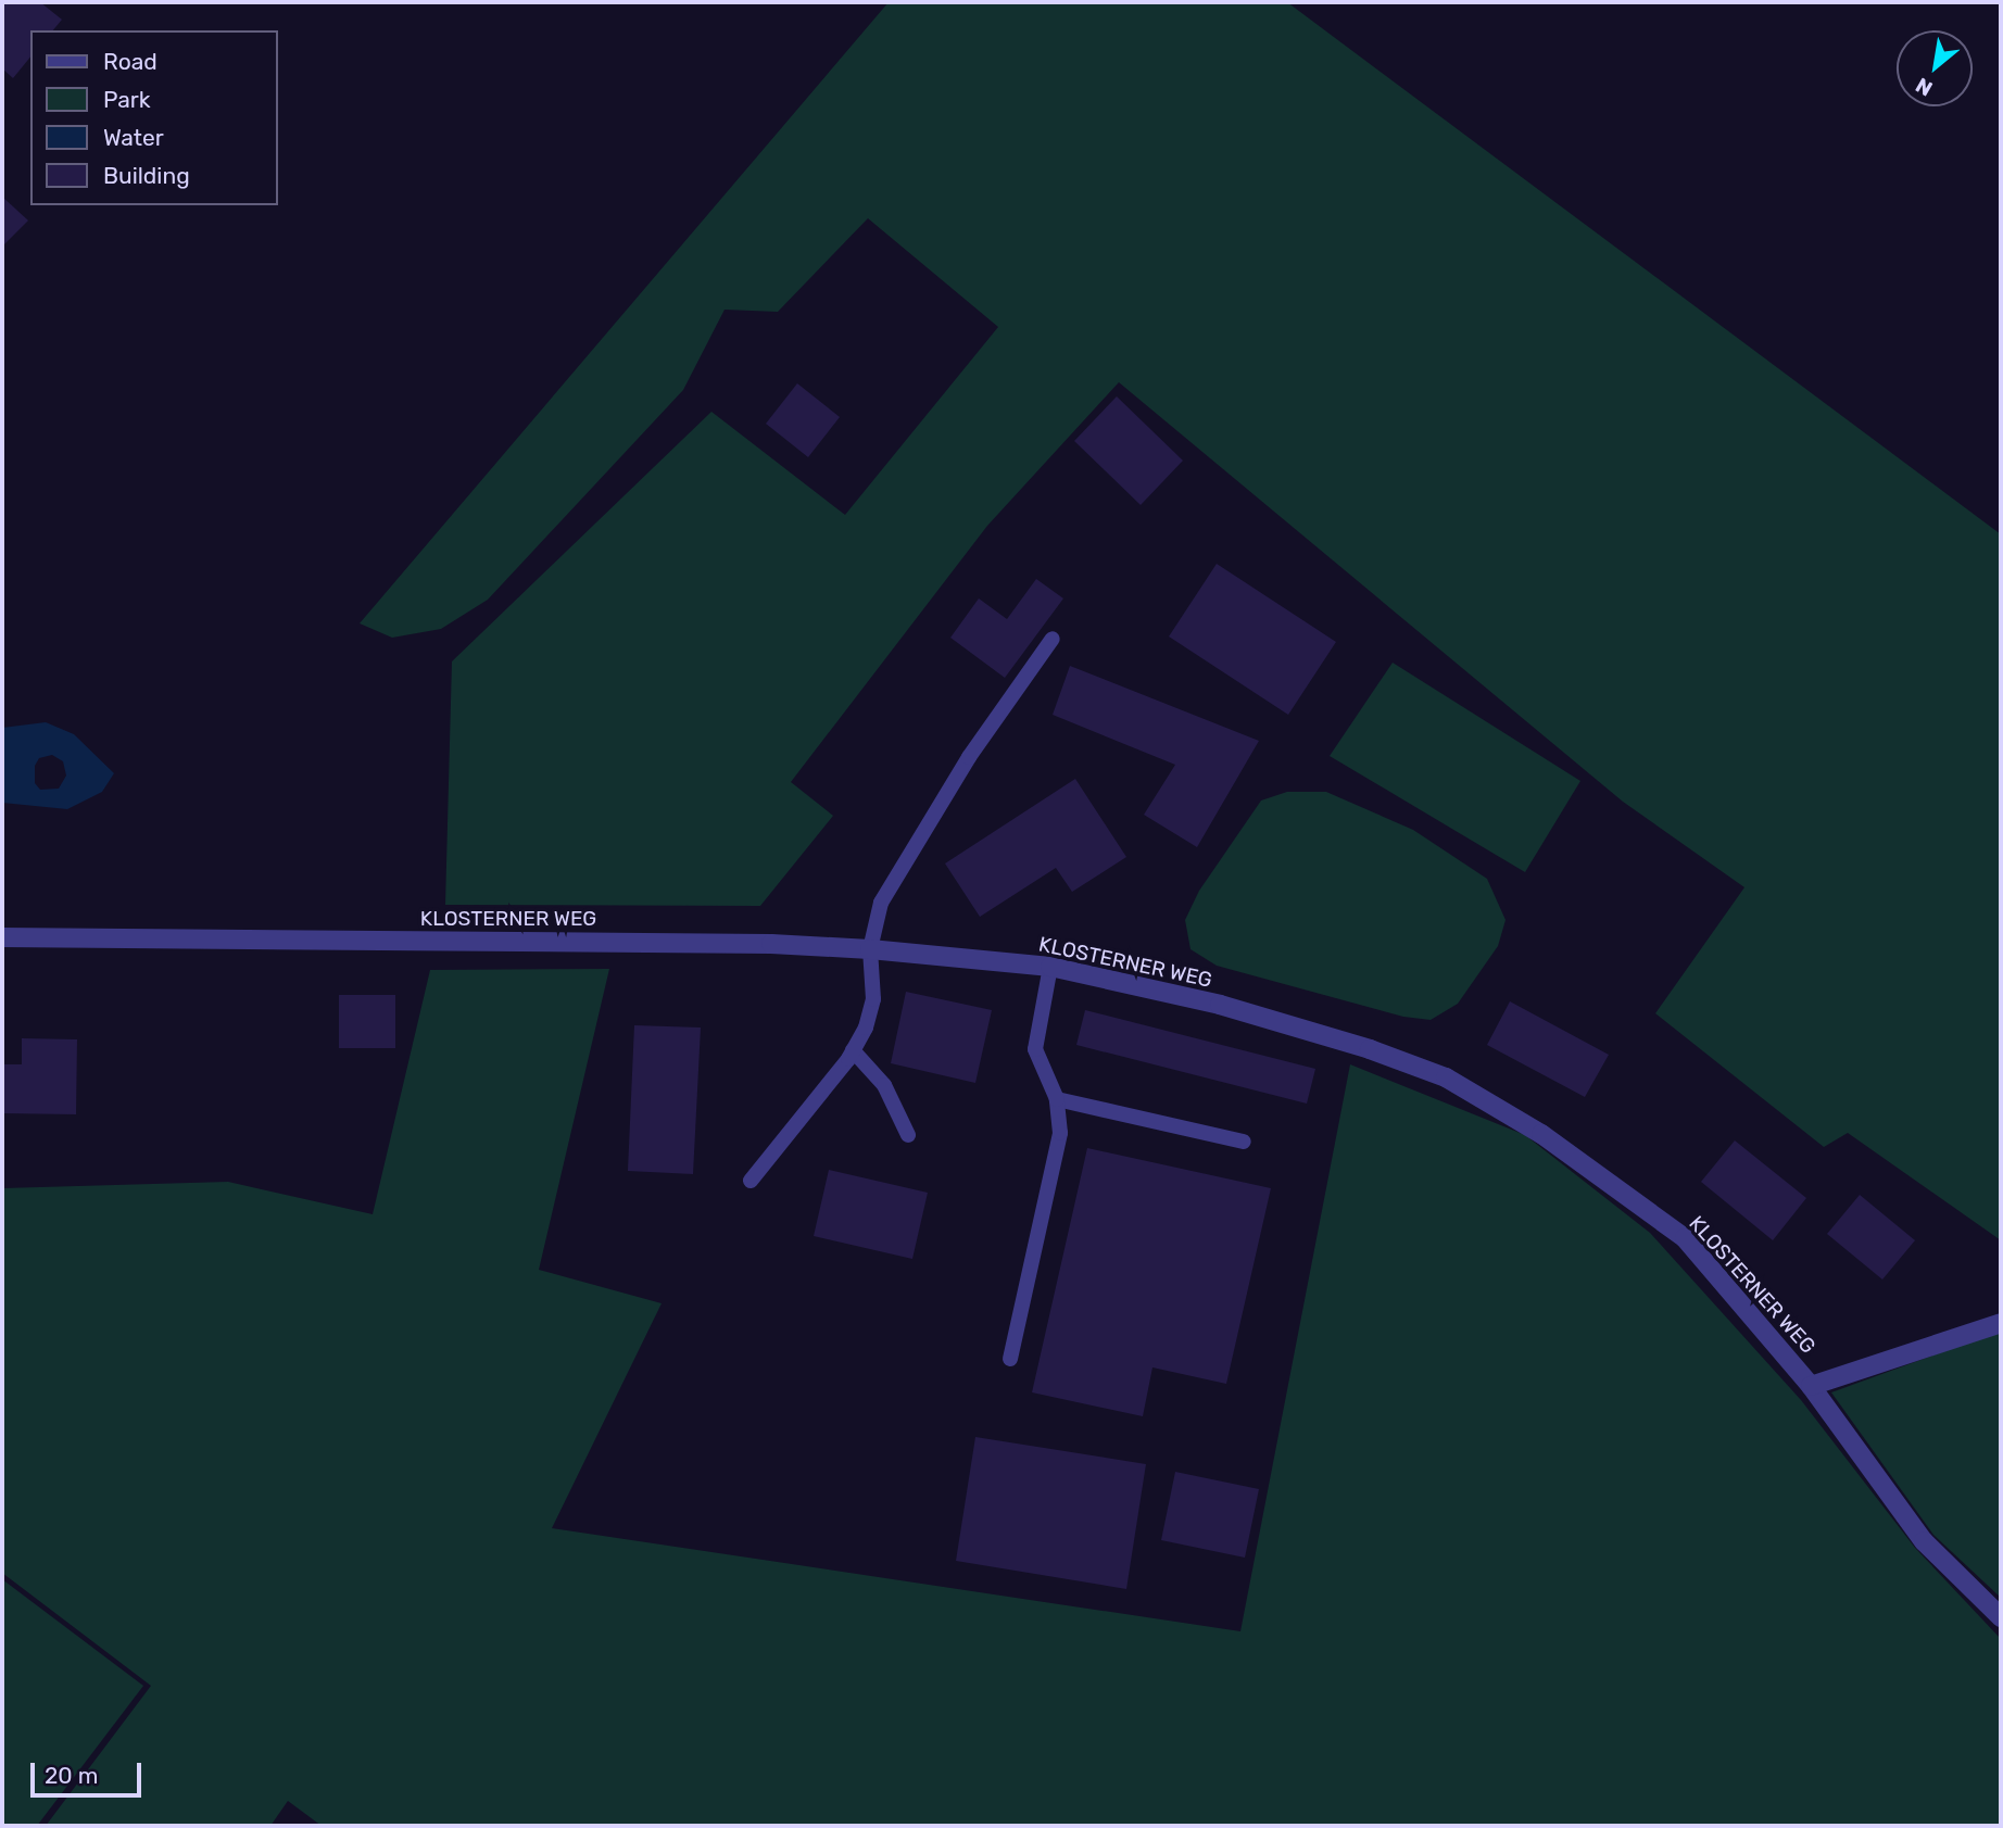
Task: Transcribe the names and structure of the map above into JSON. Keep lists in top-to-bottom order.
{
  "streets": {
    "street": ["KLOSTERNER WEG"]
  },
  "legend": [
    "Road",
    "Park",
    "Water",
    "Building"
  ],
  "scale_bar": "20 m",
  "north": "bottom left"
}
